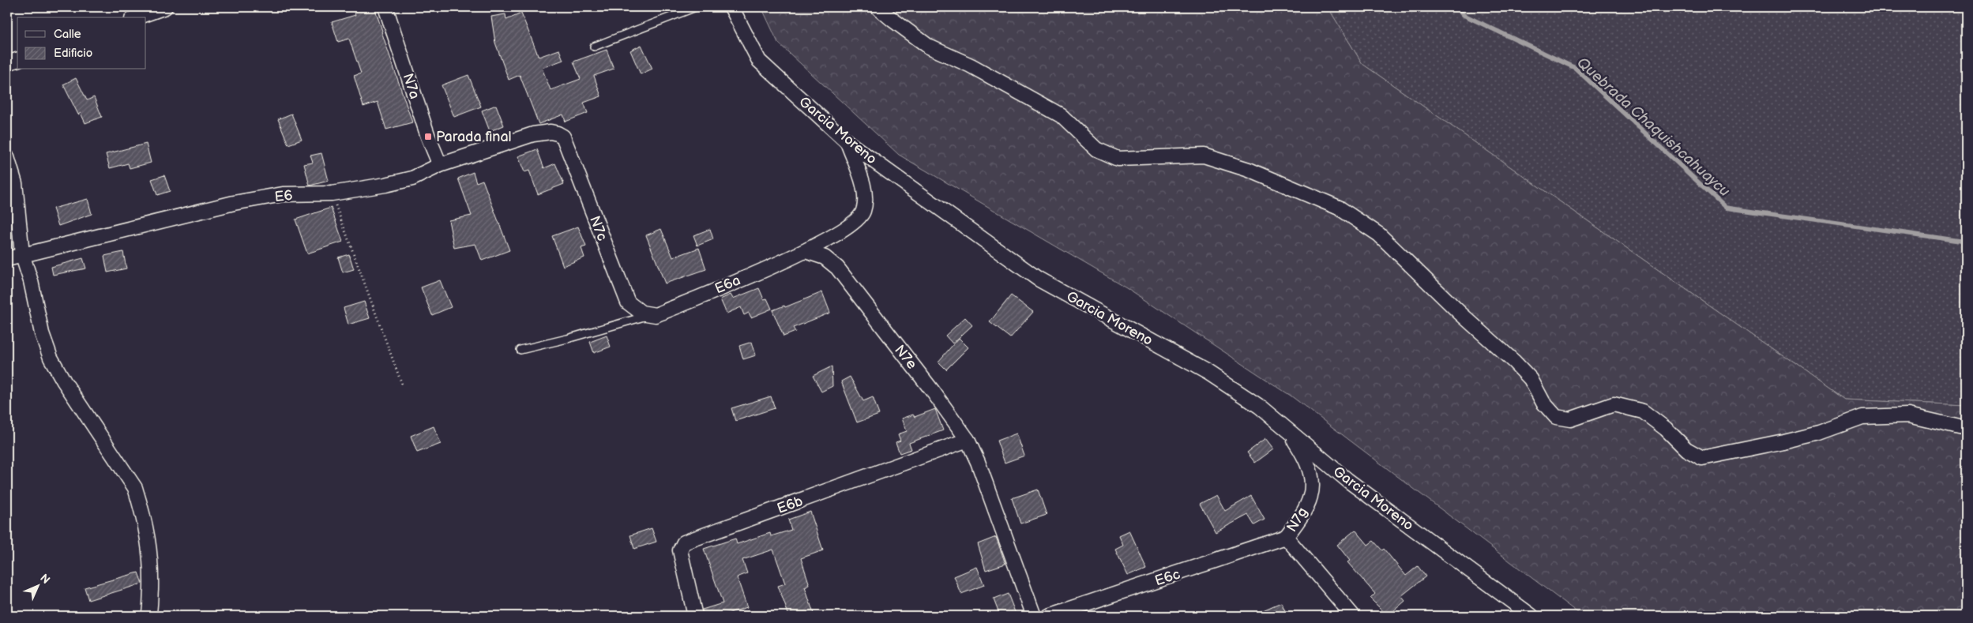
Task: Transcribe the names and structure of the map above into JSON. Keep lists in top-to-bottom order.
{
  "streets": {
    "street": [
      "N7a",
      "Garcia Moreno",
      "E6",
      "N7c",
      "E6a",
      "N7e",
      "E6b",
      "N7g",
      "E6c"
    ]
  },
  "crossings": [
    ["N7a", "E6"],
    ["Garcia Moreno", "N7g"],
    ["E6", "N7c"],
    ["N7c", "E6a"],
    ["E6a", "N7e"],
    ["N7e", "E6b"],
    ["N7g", "E6c"]
  ],
  "water": ["Quebrada Chaquishcahuaycu"],
  "places": {
    "transit": ["Parada final"]
  },
  "legend": ["Calle", "Edificio"],
  "north": "top right"
}
